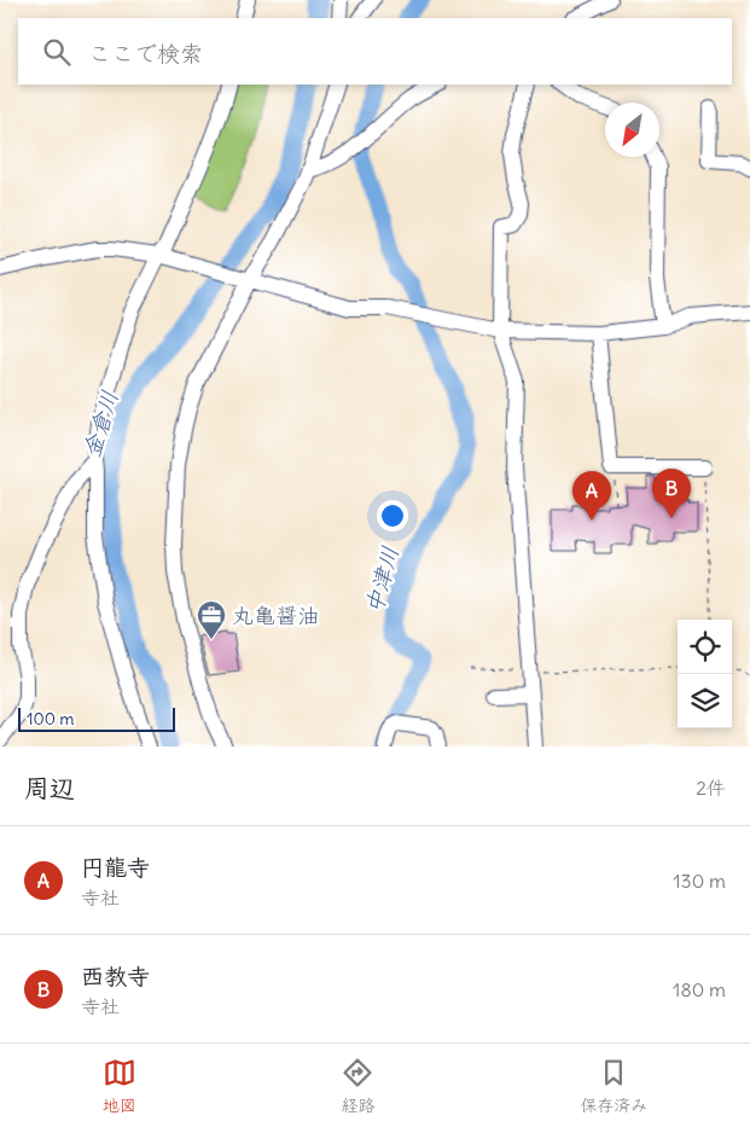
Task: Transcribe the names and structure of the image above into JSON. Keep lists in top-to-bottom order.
{
  "water": ["金倉川", "中津川"],
  "places": {
    "office": ["丸亀醤油"]
  },
  "scale_bar": "100 m",
  "north": "bottom left",
  "page": {
    "search": "ここで検索",
    "pins": ["B", "A"],
    "scale": "100 m",
    "heading": ["周辺", "2件"],
    "list": [
      {
        "mark": "A",
        "name": "円龍寺",
        "note": "寺社",
        "value": "130 m"
      },
      {
        "mark": "B",
        "name": "西教寺",
        "note": "寺社",
        "value": "180 m"
      }
    ],
    "nav": ["地図", "経路", "保存済み"]
  }
}
